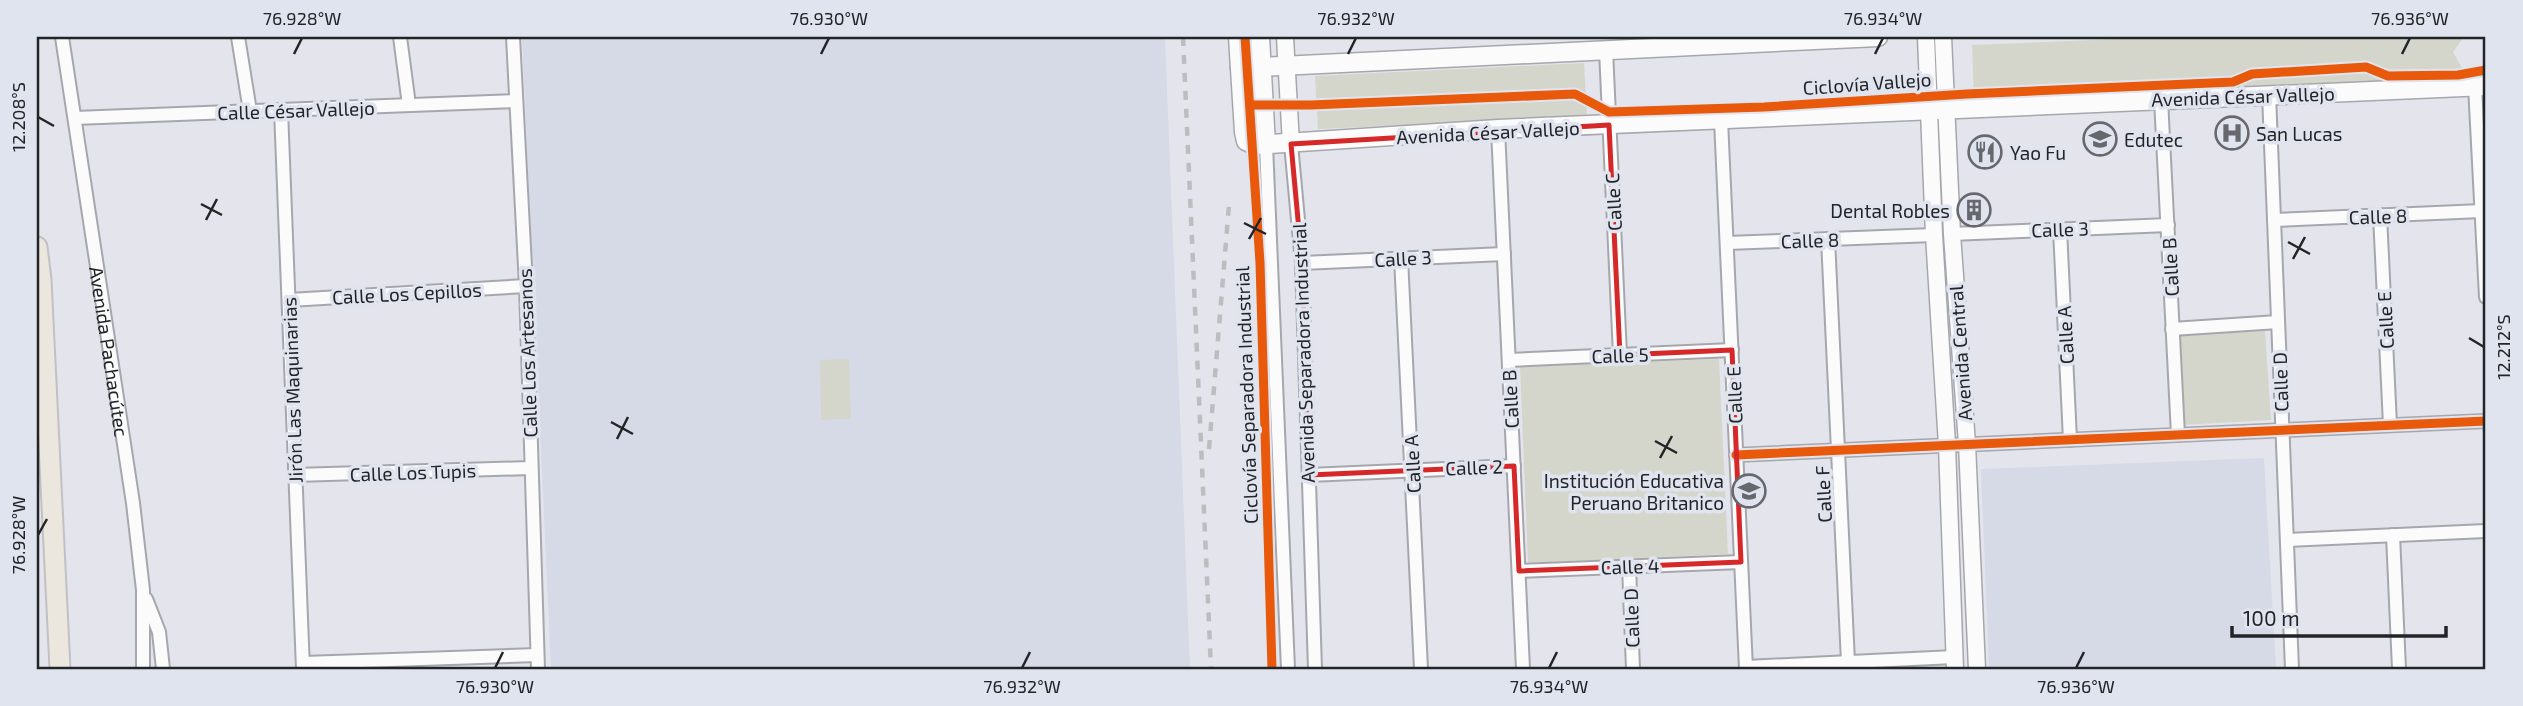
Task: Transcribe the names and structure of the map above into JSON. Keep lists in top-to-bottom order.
{
  "streets": {
    "main road": ["Avenida César Vallejo", "Avenida Separadora Industrial"],
    "street": [
      "Calle César Vallejo",
      "Calle C",
      "Calle 8",
      "Calle 3",
      "Calle B",
      "Calle Los Cepillos",
      "Calle E",
      "Calle A",
      "Avenida Pachacútec",
      "Calle Los Artesanos",
      "Avenida Central",
      "Calle 5",
      "Calle D",
      "Jirón Las Maquinarias",
      "Calle 2",
      "Calle Los Tupis",
      "Calle F",
      "Calle 4"
    ],
    "cycle path": ["Ciclovía Vallejo", "Ciclovía Separadora Industrial"]
  },
  "crossings": [
    ["Avenida César Vallejo", "Calle C"],
    ["Avenida César Vallejo", "Calle B"],
    ["Avenida César Vallejo", "Calle E"],
    ["Avenida César Vallejo", "Avenida Separadora Industrial"],
    ["Avenida César Vallejo", "Avenida Central"],
    ["Avenida César Vallejo", "Calle D"],
    ["Calle César Vallejo", "Avenida Pachacútec"],
    ["Calle César Vallejo", "Calle Los Artesanos"],
    ["Calle César Vallejo", "Jirón Las Maquinarias"],
    ["Calle C", "Calle 5"],
    ["Calle 8", "Calle E"],
    ["Calle 8", "Avenida Central"],
    ["Calle 8", "Calle D"],
    ["Calle 8", "Calle F"],
    ["Calle 3", "Calle B"],
    ["Calle 3", "Calle A"],
    ["Calle 3", "Avenida Separadora Industrial"],
    ["Calle 3", "Avenida Central"],
    ["Calle B", "Calle 5"],
    ["Calle B", "Calle 2"],
    ["Calle B", "Calle 4"],
    ["Calle Los Cepillos", "Calle Los Artesanos"],
    ["Calle Los Cepillos", "Jirón Las Maquinarias"],
    ["Calle E", "Calle 5"],
    ["Calle E", "Calle 4"],
    ["Calle A", "Calle 2"],
    ["Calle Los Artesanos", "Calle Los Tupis"],
    ["Avenida Separadora Industrial", "Calle 2"],
    ["Calle D", "Calle 4"],
    ["Jirón Las Maquinarias", "Calle Los Tupis"]
  ],
  "places": {
    "hospital": ["San Lucas"],
    "school or university": ["Edutec", "Institución Educativa Peruano Britanico"],
    "restaurant": ["Yao Fu"],
    "building": ["Dental Robles"]
  },
  "scale_bar": "100 m",
  "coordinates": [
    "76.928°W",
    "76.930°W",
    "76.932°W",
    "76.934°W",
    "76.936°W",
    "12.208°S",
    "12.212°S"
  ]
}
